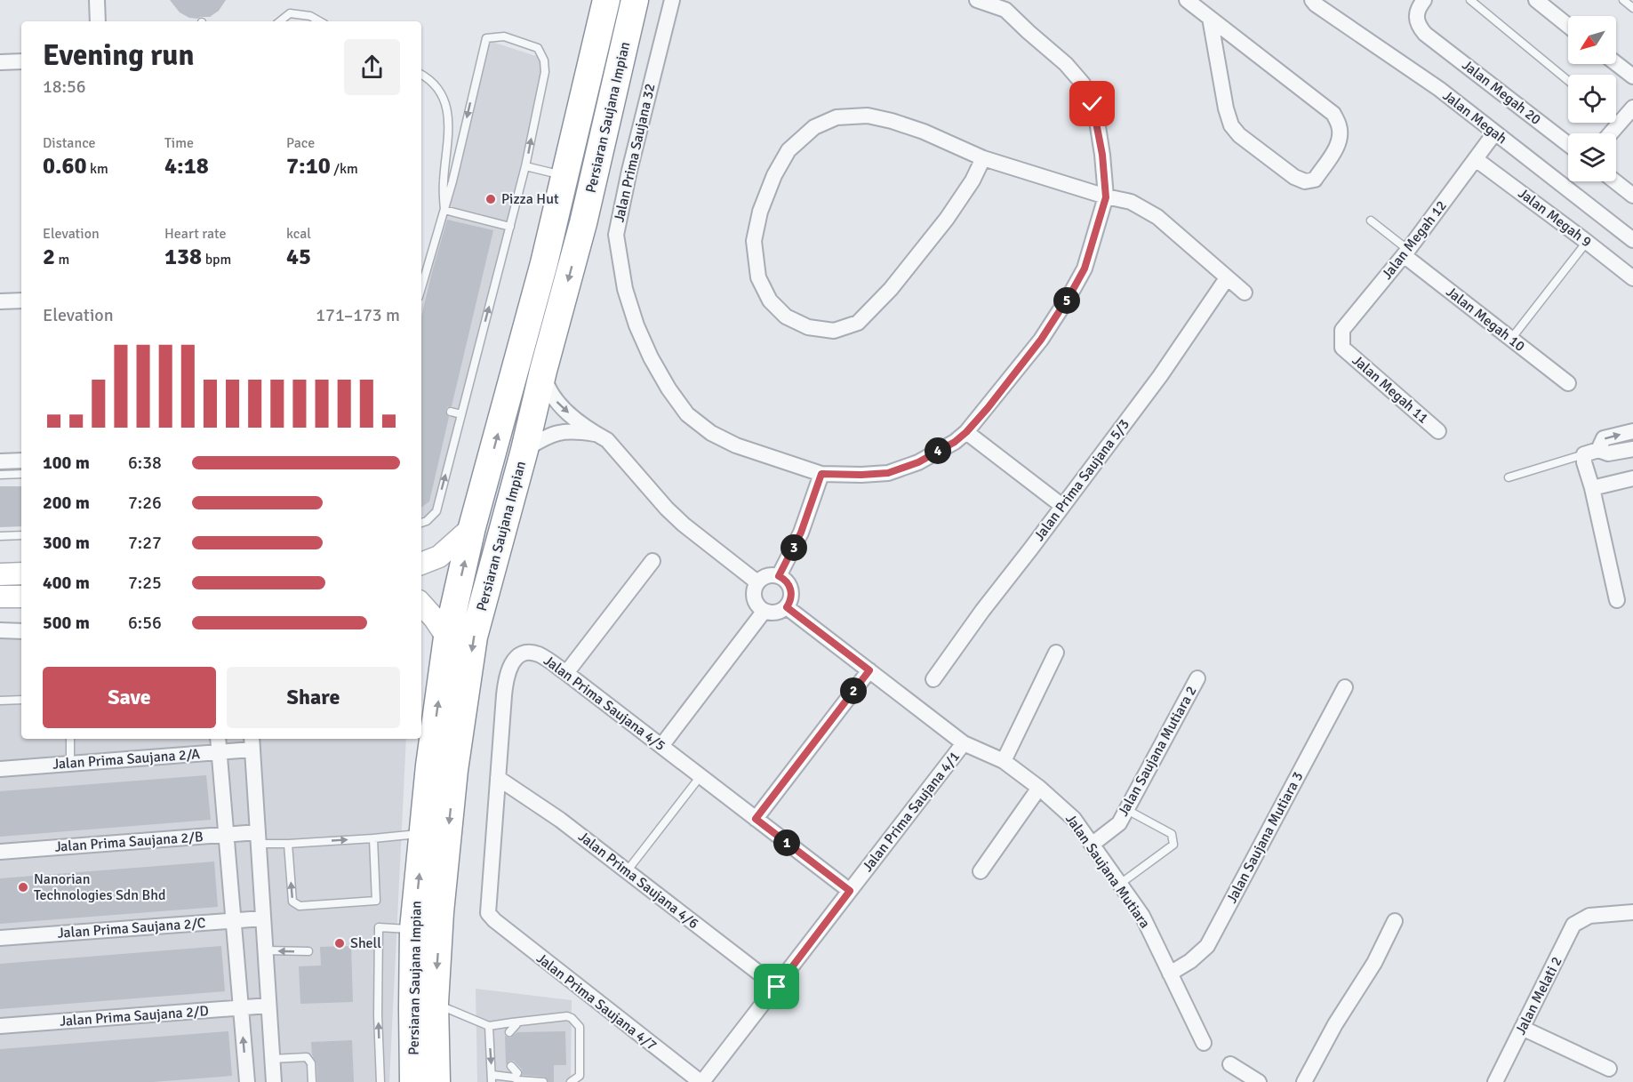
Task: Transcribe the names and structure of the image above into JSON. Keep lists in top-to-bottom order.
{
  "streets": {
    "highway": ["Persiaran Saujana Impian"],
    "street": [
      "Jalan Megah 20",
      "Jalan Megah",
      "Jalan Prima Saujana 32",
      "Jalan Megah 9",
      "Jalan Megah 12",
      "Jalan Megah 10",
      "Jalan Megah 11",
      "Jalan Prima Saujana 5/3",
      "Jalan Prima Saujana 4/5",
      "Jalan Saujana Mutiara 2",
      "Jalan Prima Saujana 2/A",
      "Jalan Prima Saujana 4/1",
      "Jalan Saujana Mutiara 3",
      "Jalan Prima Saujana 2/B",
      "Jalan Saujana Mutiara",
      "Jalan Prima Saujana 4/6",
      "Jalan Prima Saujana 2/C",
      "Jalan Melati 2",
      "Jalan Prima Saujana 4/7",
      "Jalan Prima Saujana 2/D"
    ]
  },
  "crossings": [
    ["Jalan Megah", "Jalan Megah 12"],
    ["Jalan Megah 9", "Jalan Megah 12"],
    ["Jalan Megah 12", "Jalan Megah 10"],
    ["Jalan Megah 12", "Jalan Megah 11"],
    ["Jalan Prima Saujana 4/5", "Jalan Prima Saujana 4/1"],
    ["Jalan Prima Saujana 4/5", "Jalan Prima Saujana 4/6"],
    ["Jalan Prima Saujana 4/5", "Jalan Prima Saujana 4/7"],
    ["Jalan Saujana Mutiara 2", "Jalan Saujana Mutiara"],
    ["Jalan Prima Saujana 4/1", "Jalan Saujana Mutiara"],
    ["Jalan Prima Saujana 4/1", "Jalan Prima Saujana 4/6"],
    ["Jalan Prima Saujana 4/1", "Jalan Prima Saujana 4/7"],
    ["Jalan Saujana Mutiara 3", "Jalan Saujana Mutiara"]
  ],
  "places": ["Pizza Hut", "Nanorian Technologies Sdn Bhd", "Shell"],
  "north": "bottom left",
  "page": {
    "heading": ["Evening run", "18:56"],
    "stats": [
      ["Distance", "0.60 km"],
      ["Time", "4:18"],
      ["Pace", "7:10 /km"],
      ["Elevation", "2 m"],
      ["Heart rate", "138 bpm"],
      ["kcal", "45"]
    ],
    "pins": [
      "5",
      "4",
      "3",
      "2",
      "1"
    ],
    "chart": ["Elevation", "171–173 m"],
    "list": [
      {
        "name": "100 m",
        "note": "6:38"
      },
      {
        "name": "200 m",
        "note": "7:26"
      },
      {
        "name": "300 m",
        "note": "7:27"
      },
      {
        "name": "400 m",
        "note": "7:25"
      },
      {
        "name": "500 m",
        "note": "6:56"
      }
    ],
    "buttons": ["Save", "Share"]
  }
}
